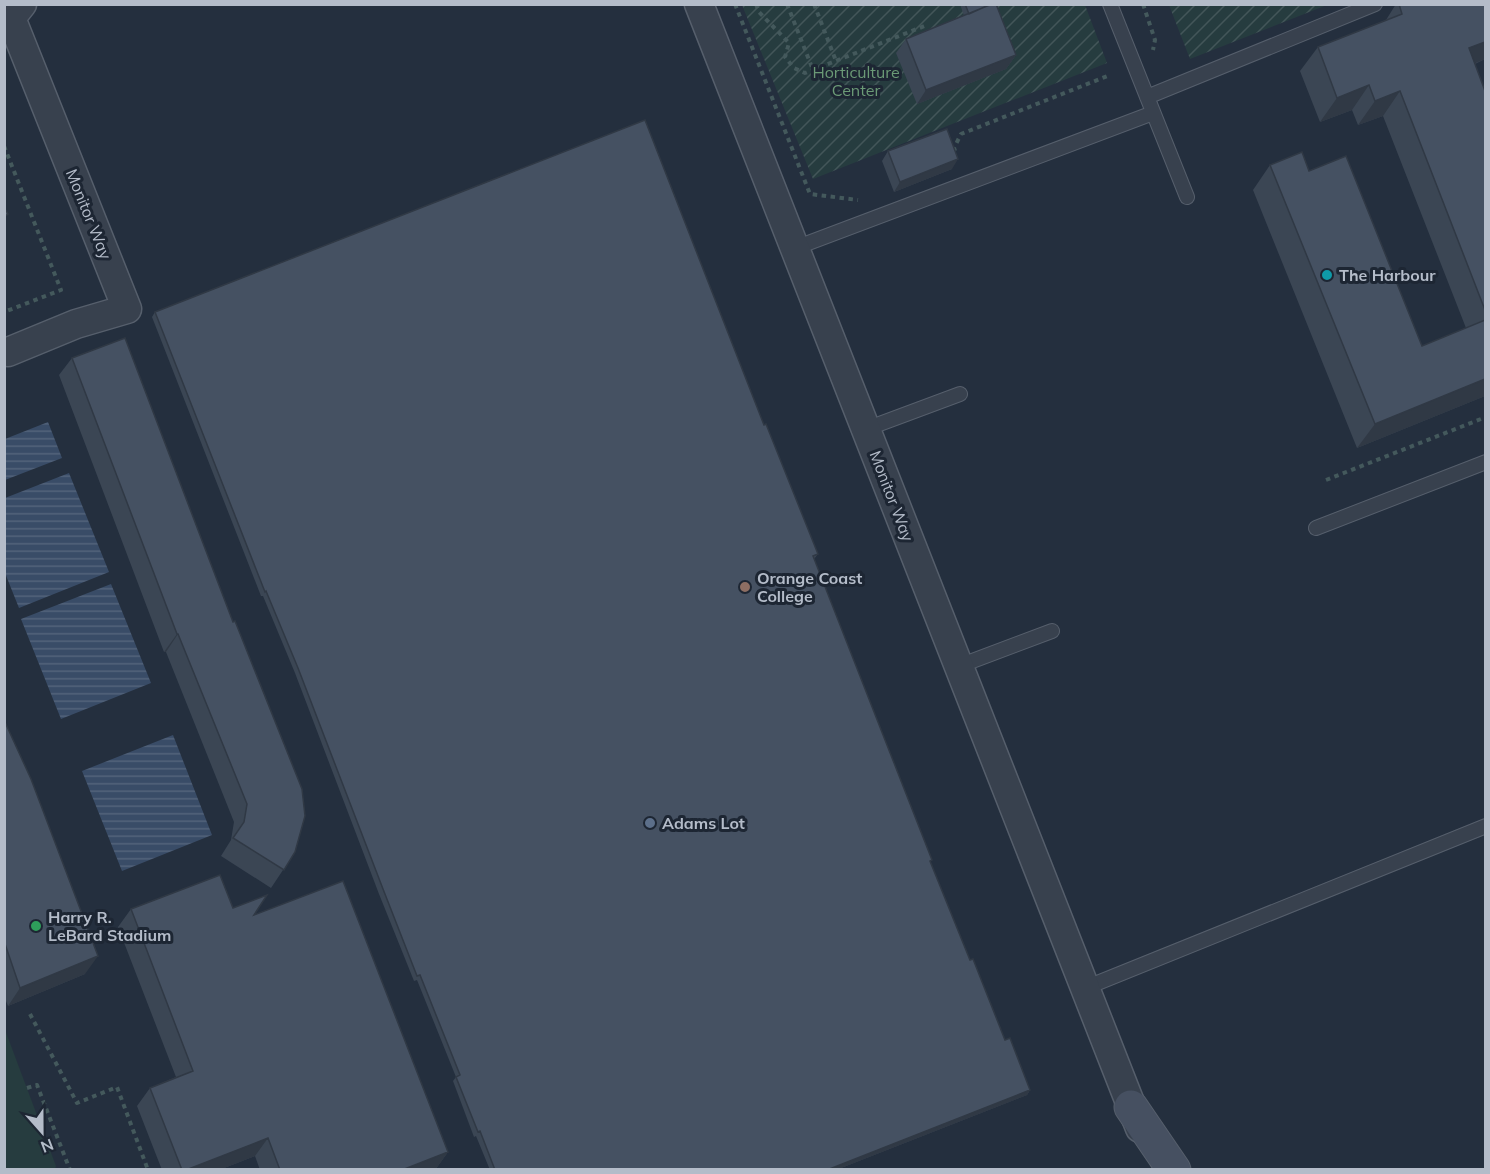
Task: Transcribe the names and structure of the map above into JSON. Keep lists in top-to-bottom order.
{
  "streets": {
    "street": ["Monitor Way"]
  },
  "parks": ["Horticulture Center"],
  "places": [
    "The Harbour",
    "Orange Coast College",
    "Adams Lot",
    "Harry R. LeBard Stadium"
  ],
  "north": "bottom"
}
